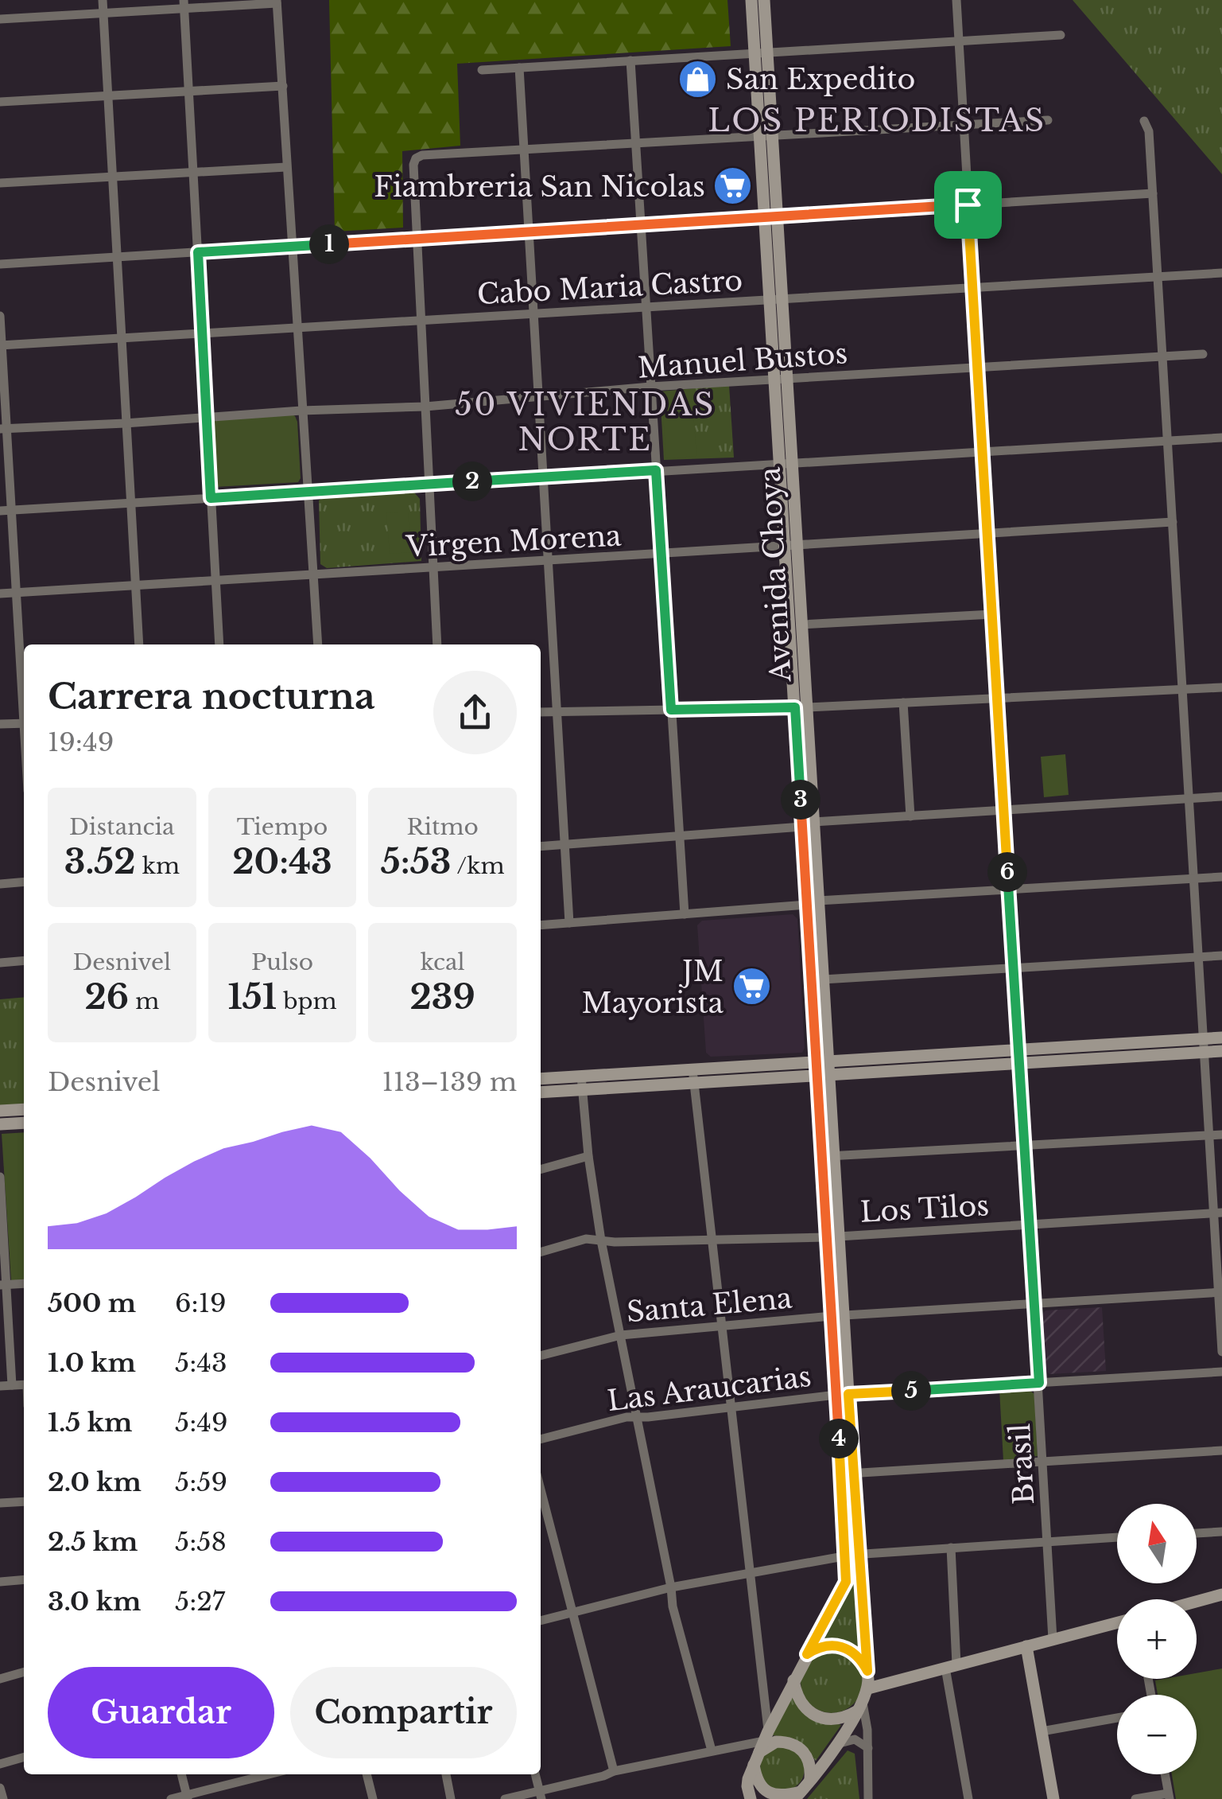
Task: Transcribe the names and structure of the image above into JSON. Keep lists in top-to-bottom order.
{
  "streets": {
    "main road": ["Avenida Choya"],
    "street": [
      "Cabo Maria Castro",
      "Manuel Bustos",
      "Virgen Morena",
      "Los Tilos",
      "Santa Elena",
      "Las Araucarias",
      "Brasil"
    ]
  },
  "crossings": [
    ["Cabo Maria Castro", "Avenida Choya"],
    ["Cabo Maria Castro", "Brasil"],
    ["Manuel Bustos", "Avenida Choya"],
    ["Manuel Bustos", "Brasil"],
    ["Virgen Morena", "Avenida Choya"],
    ["Virgen Morena", "Brasil"],
    ["Avenida Choya", "Los Tilos"],
    ["Avenida Choya", "Santa Elena"],
    ["Avenida Choya", "Las Araucarias"],
    ["Los Tilos", "Brasil"],
    ["Santa Elena", "Brasil"],
    ["Las Araucarias", "Brasil"]
  ],
  "districts": ["LOS PERIODISTAS", "50 VIVIENDAS NORTE"],
  "places": {
    "shop": ["San Expedito"],
    "supermarket": ["Fiambreria San Nicolas", "JM Mayorista"]
  },
  "north": "top",
  "page": {
    "pins": [
      "1",
      "2",
      "3",
      "6",
      "5",
      "4"
    ],
    "heading": ["Carrera nocturna", "19:49"],
    "stats": [
      ["Distancia", "3.52 km"],
      ["Tiempo", "20:43"],
      ["Ritmo", "5:53 /km"],
      ["Desnivel", "26 m"],
      ["Pulso", "151 bpm"],
      ["kcal", "239"]
    ],
    "chart": ["Desnivel", "113–139 m"],
    "list": [
      {
        "name": "500 m",
        "note": "6:19"
      },
      {
        "name": "1.0 km",
        "note": "5:43"
      },
      {
        "name": "1.5 km",
        "note": "5:49"
      },
      {
        "name": "2.0 km",
        "note": "5:59"
      },
      {
        "name": "2.5 km",
        "note": "5:58"
      },
      {
        "name": "3.0 km",
        "note": "5:27"
      }
    ],
    "map_buttons": ["+", "−"],
    "buttons": ["Guardar", "Compartir"]
  }
}
